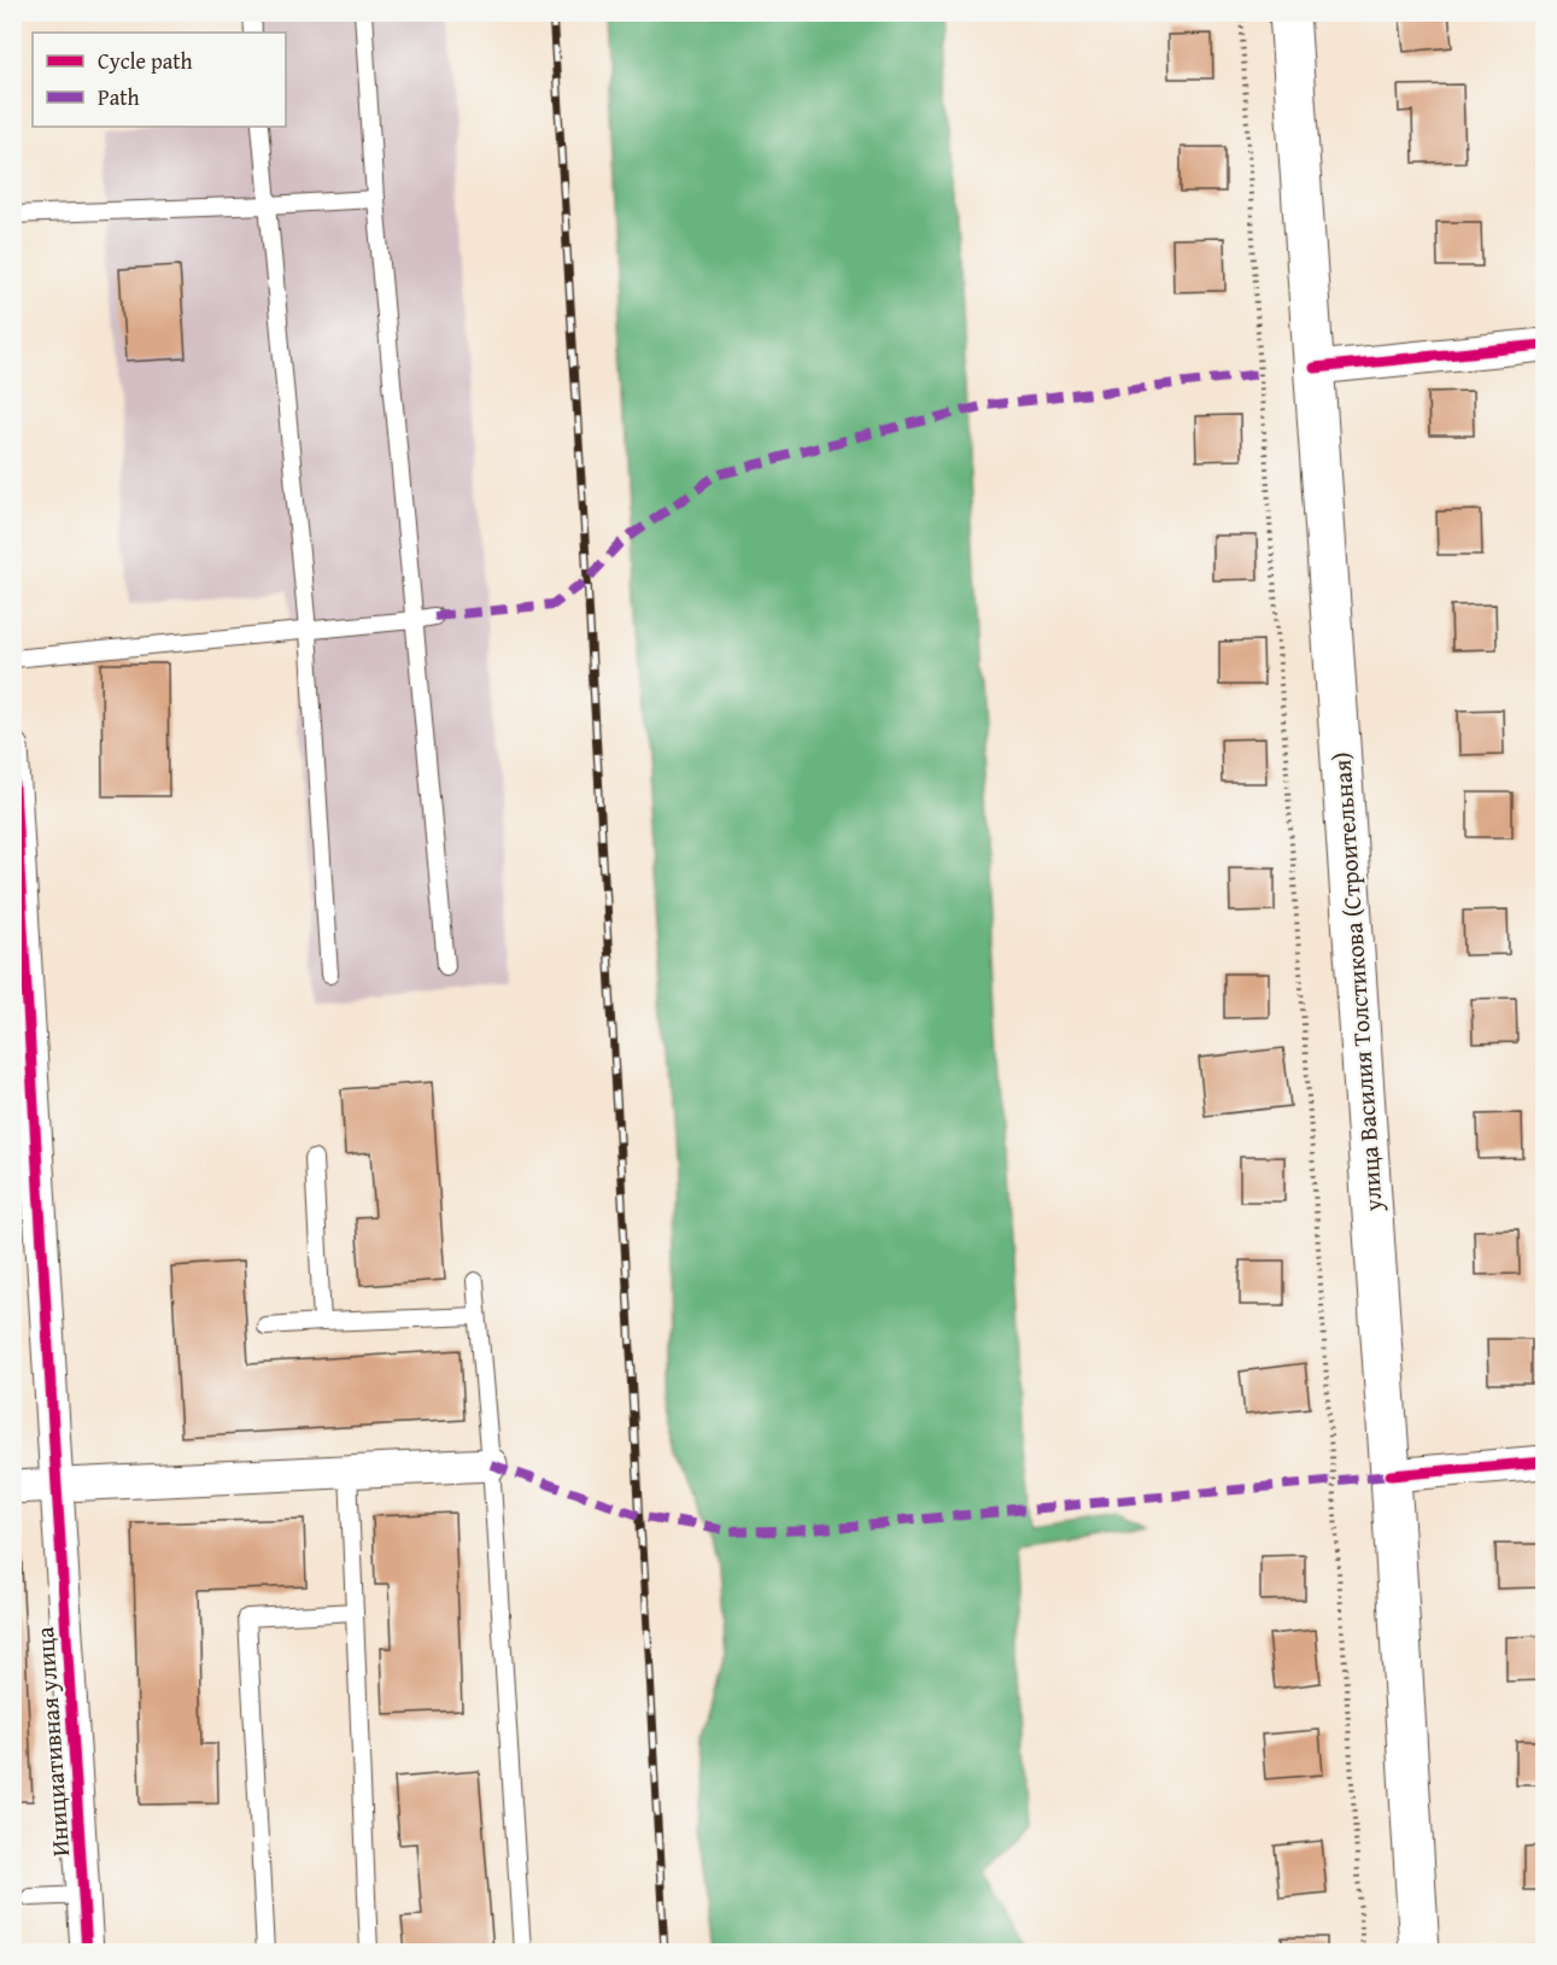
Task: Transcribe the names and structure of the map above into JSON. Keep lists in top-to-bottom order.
{
  "streets": {
    "main road": ["улица Василия Толстикова (Строительная)"],
    "street": ["Инициативная улица"]
  },
  "legend": ["Cycle path", "Path"]
}
